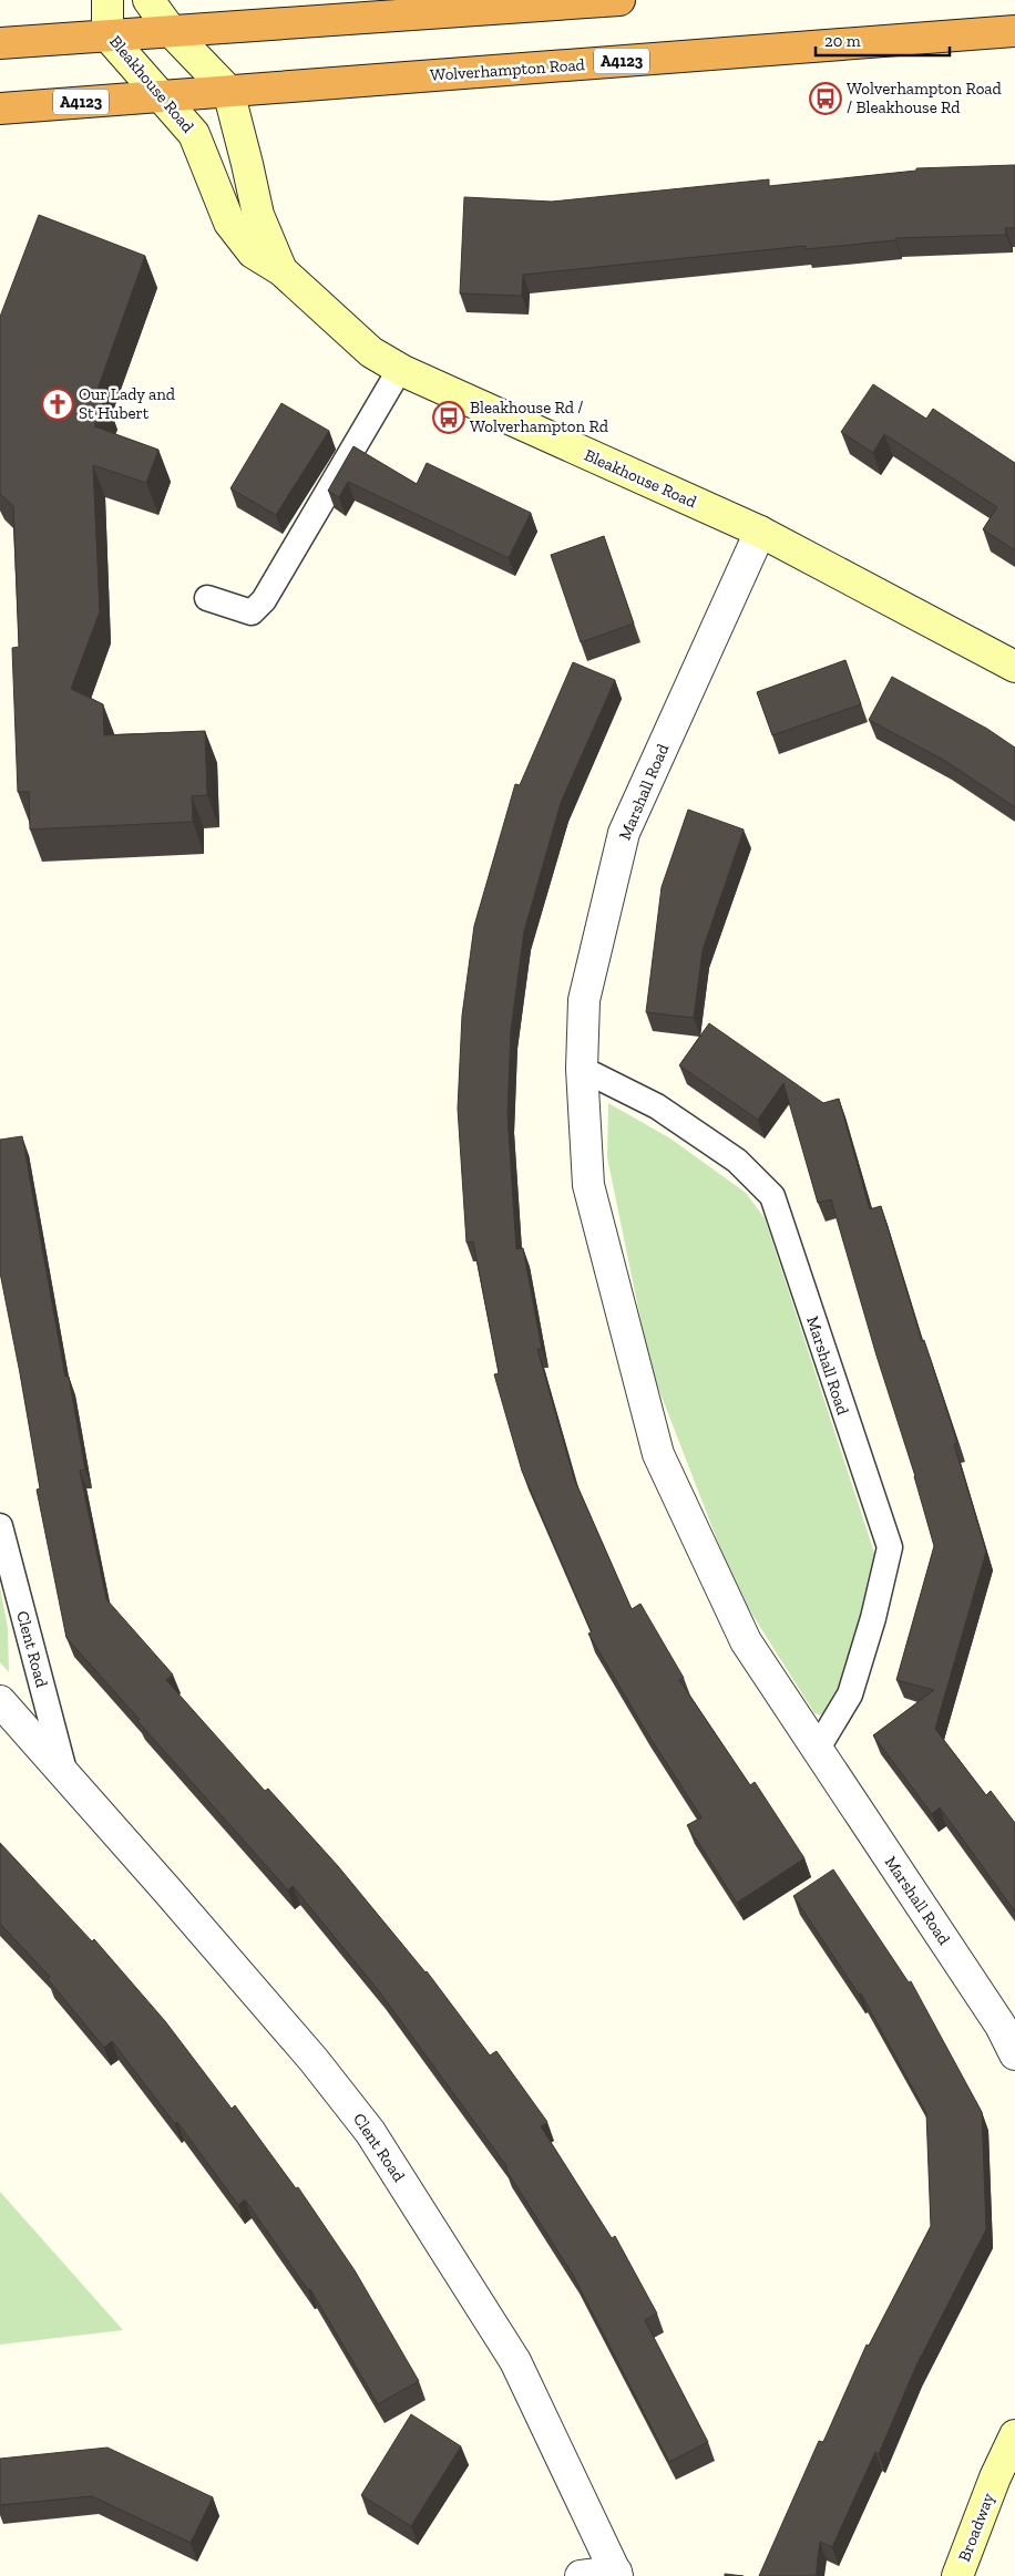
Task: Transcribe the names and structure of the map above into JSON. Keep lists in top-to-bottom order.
{
  "streets": {
    "highway": ["A4123", "Wolverhampton Road"],
    "street": [
      "Bleakhouse Road",
      "Marshall Road",
      "Clent Road",
      "Broadway"
    ]
  },
  "crossings": [
    ["Wolverhampton Road", "Bleakhouse Road"],
    ["Bleakhouse Road", "Marshall Road"]
  ],
  "places": {
    "bus stop": ["Wolverhampton Road / Bleakhouse Rd", "Bleakhouse Rd / Wolverhampton Rd"],
    "church": ["Our Lady and St Hubert"]
  },
  "scale_bar": "20 m"
}
